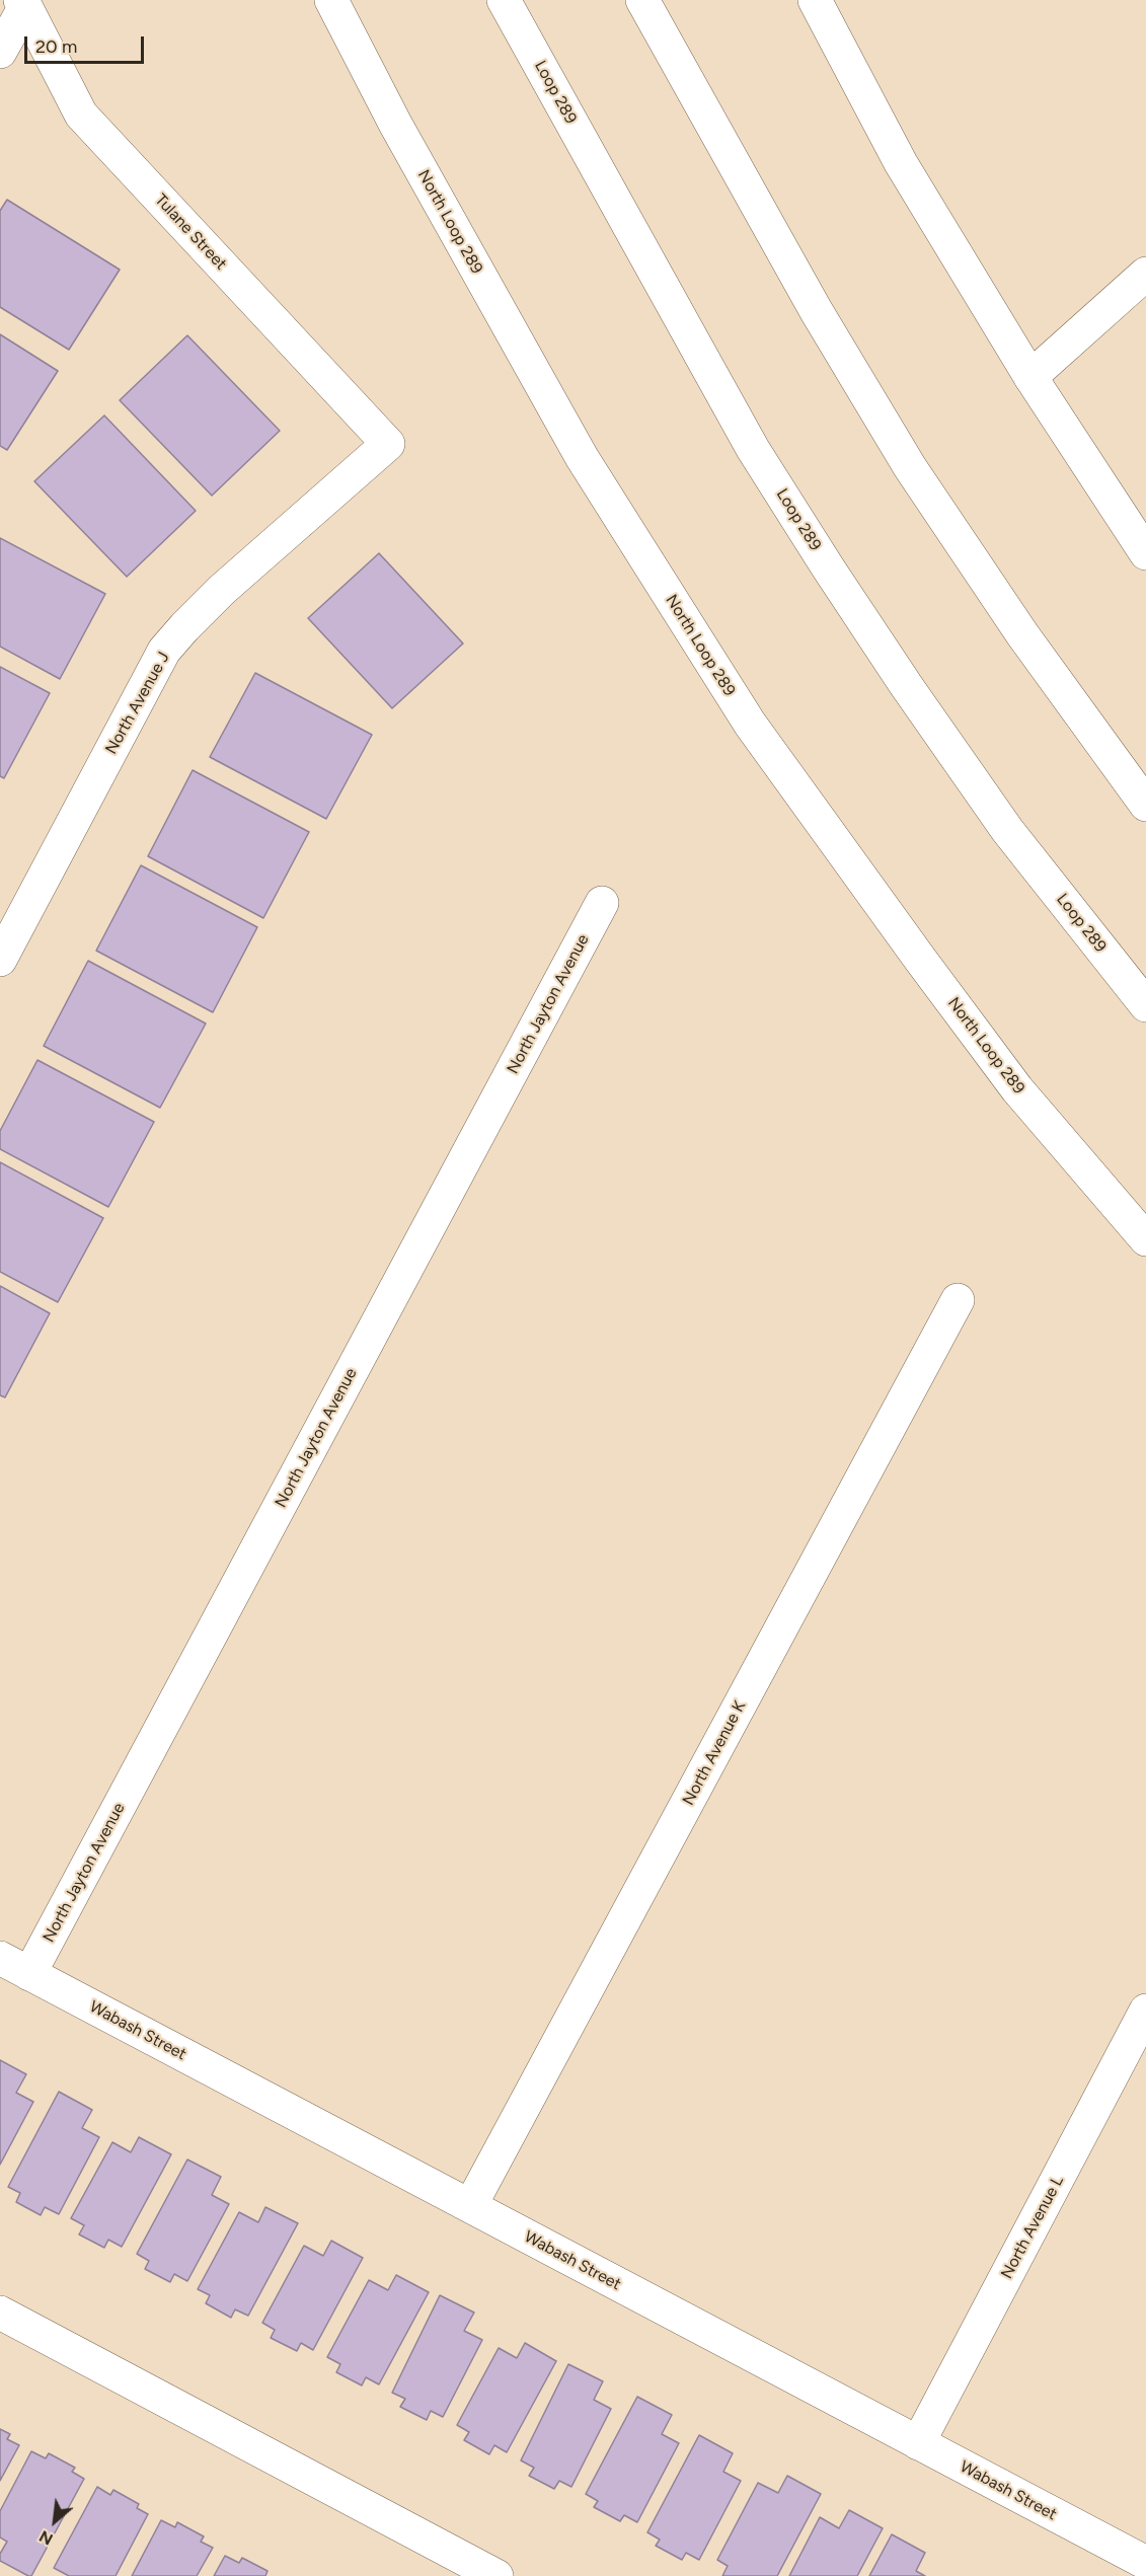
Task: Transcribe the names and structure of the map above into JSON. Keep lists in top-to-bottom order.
{
  "streets": {
    "main road": [
      "Loop 289",
      "North Loop 289",
      "Tulane Street",
      "North Avenue J",
      "North Jayton Avenue",
      "North Avenue K",
      "Wabash Street",
      "North Avenue L"
    ]
  },
  "crossings": [
    ["Tulane Street", "North Avenue J"],
    ["North Jayton Avenue", "Wabash Street"],
    ["North Avenue K", "Wabash Street"],
    ["Wabash Street", "North Avenue L"]
  ],
  "scale_bar": "20 m",
  "north": "bottom left"
}
